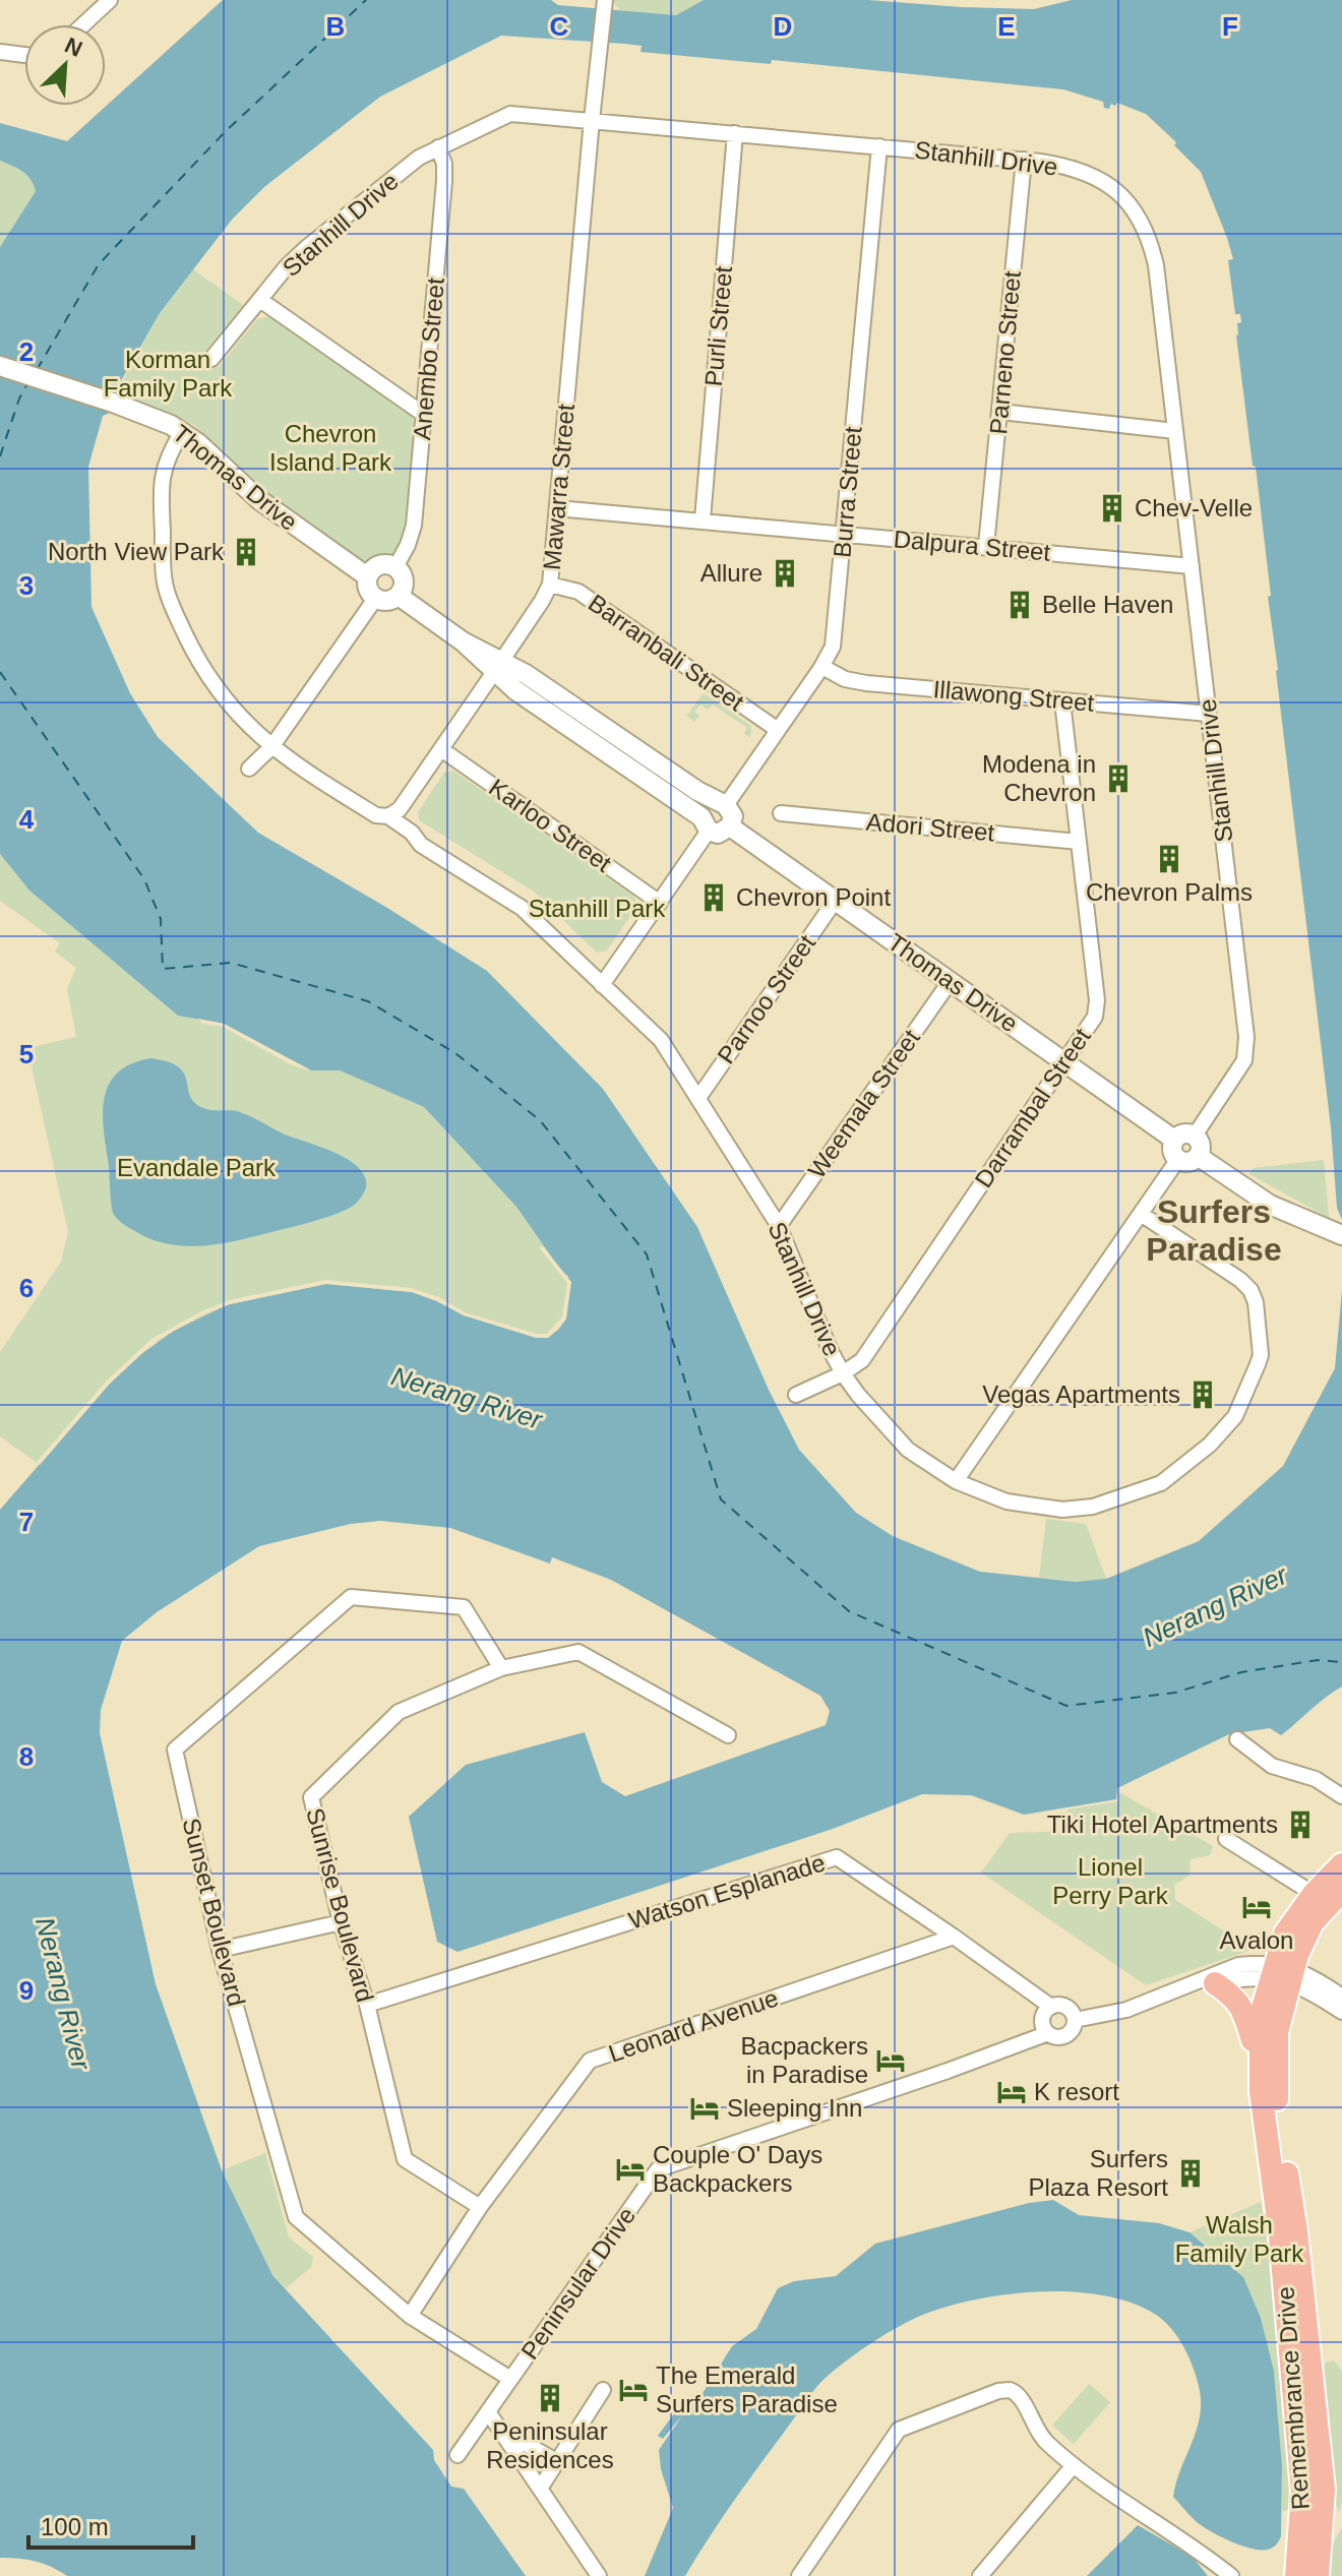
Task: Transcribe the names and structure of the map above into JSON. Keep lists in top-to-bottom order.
{
  "streets": {
    "highway": ["Remembrance Drive"],
    "main road": ["Thomas Drive"],
    "street": [
      "Stanhill Drive",
      "Purli Street",
      "Parneno Street",
      "Anembo Street",
      "Mawarra Street",
      "Burra Street",
      "Dalpura Street",
      "Barranbali Street",
      "Illawong Street",
      "Karloo Street",
      "Adori Street",
      "Parnoo Street",
      "Weemala Street",
      "Darrambal Street",
      "Watson Esplanade",
      "Sunrise Boulevard",
      "Sunset Boulevard",
      "Leonard Avenue",
      "Peninsular Drive"
    ]
  },
  "crossings": [
    ["Stanhill Drive", "Purli Street"],
    ["Stanhill Drive", "Parneno Street"],
    ["Stanhill Drive", "Anembo Street"],
    ["Stanhill Drive", "Thomas Drive"],
    ["Stanhill Drive", "Mawarra Street"],
    ["Stanhill Drive", "Burra Street"],
    ["Stanhill Drive", "Dalpura Street"],
    ["Stanhill Drive", "Illawong Street"],
    ["Stanhill Drive", "Parnoo Street"],
    ["Stanhill Drive", "Weemala Street"],
    ["Stanhill Drive", "Darrambal Street"],
    ["Purli Street", "Dalpura Street"],
    ["Parneno Street", "Dalpura Street"],
    ["Anembo Street", "Thomas Drive"],
    ["Thomas Drive", "Burra Street"],
    ["Thomas Drive", "Parnoo Street"],
    ["Thomas Drive", "Weemala Street"],
    ["Thomas Drive", "Darrambal Street"],
    ["Mawarra Street", "Dalpura Street"],
    ["Mawarra Street", "Barranbali Street"],
    ["Mawarra Street", "Karloo Street"],
    ["Burra Street", "Dalpura Street"],
    ["Burra Street", "Barranbali Street"],
    ["Burra Street", "Illawong Street"],
    ["Illawong Street", "Darrambal Street"],
    ["Adori Street", "Darrambal Street"],
    ["Watson Esplanade", "Sunrise Boulevard"],
    ["Watson Esplanade", "Leonard Avenue"],
    ["Watson Esplanade", "Peninsular Drive"],
    ["Sunrise Boulevard", "Sunset Boulevard"],
    ["Sunrise Boulevard", "Leonard Avenue"],
    ["Sunset Boulevard", "Leonard Avenue"],
    ["Sunset Boulevard", "Peninsular Drive"]
  ],
  "districts": ["Surfers Paradise"],
  "water": ["Nerang River"],
  "parks": [
    "Korman Family Park",
    "Chevron Island Park",
    "Stanhill Park",
    "Evandale Park",
    "Lionel Perry Park",
    "Walsh Family Park"
  ],
  "places": {
    "building": [
      "Chev-Velle",
      "North View Park",
      "Allure",
      "Belle Haven",
      "Modena in Chevron",
      "Chevron Palms",
      "Chevron Point",
      "Vegas Apartments",
      "Tiki Hotel Apartments",
      "Surfers Plaza Resort",
      "Peninsular Residences"
    ],
    "hotel": [
      "Avalon",
      "Bacpackers in Paradise",
      "K resort",
      "Sleeping Inn",
      "Couple O' Days Backpackers",
      "The Emerald Surfers Paradise"
    ]
  },
  "scale_bar": "100 m",
  "north": "top right",
  "grid": {
    "columns": [
      "B",
      "C",
      "D",
      "E",
      "F"
    ],
    "rows": [
      "2",
      "3",
      "4",
      "5",
      "6",
      "7",
      "8",
      "9"
    ]
  }
}
